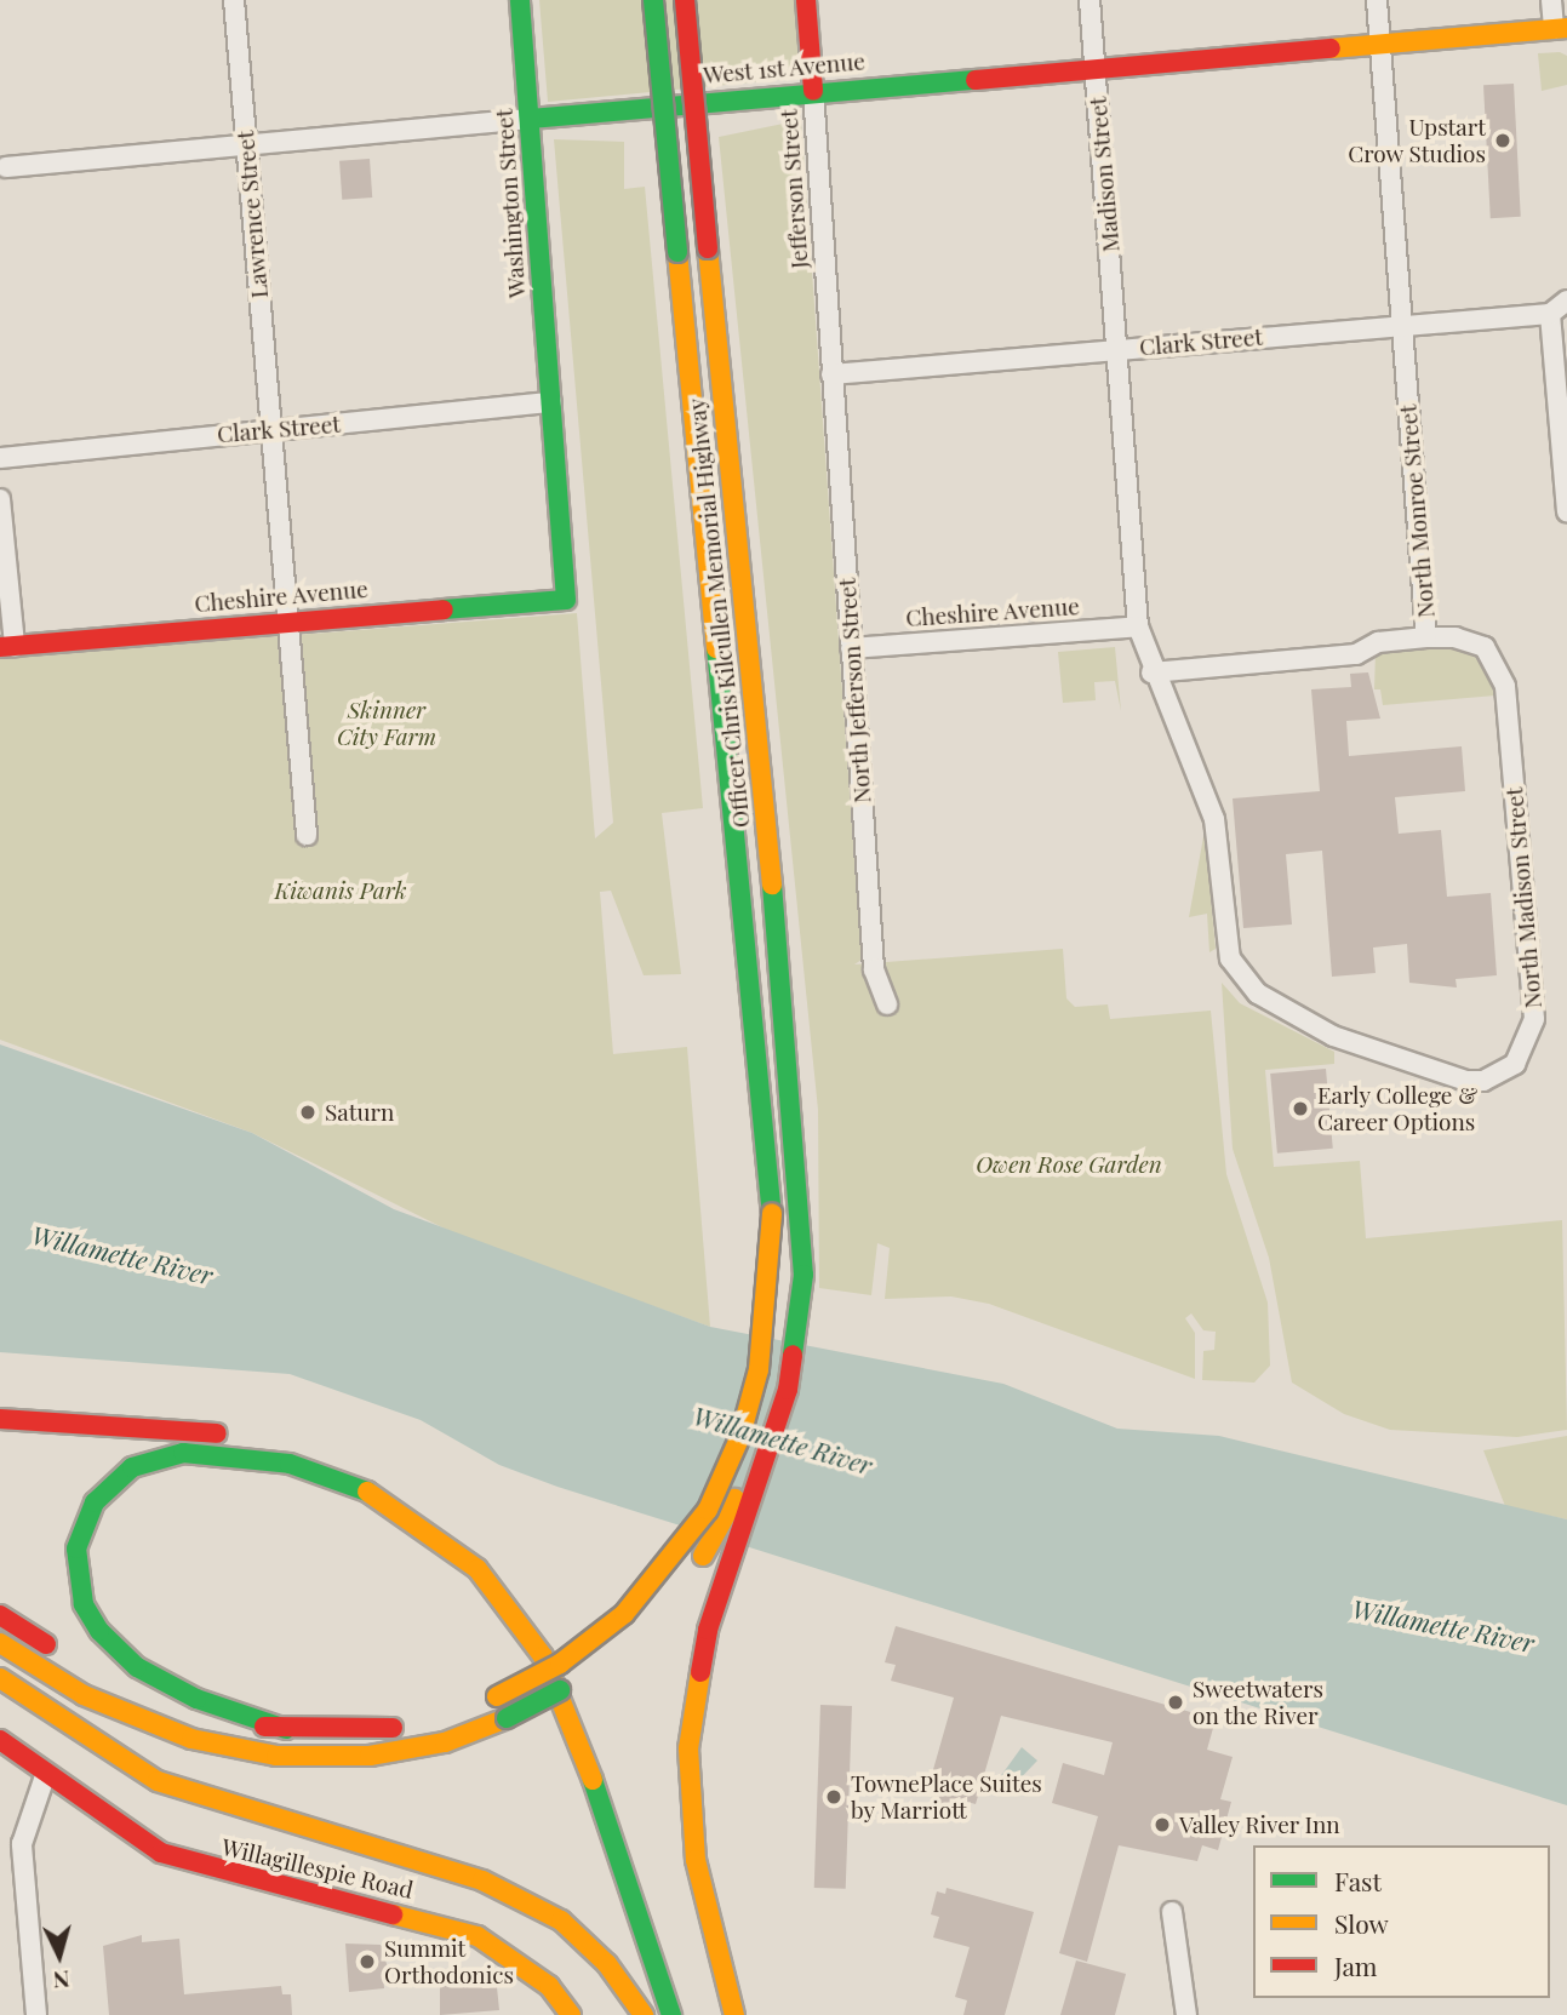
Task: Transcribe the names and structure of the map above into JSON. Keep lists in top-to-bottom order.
{
  "streets": {
    "main road": [
      "West 1st Avenue",
      "Jefferson Street",
      "Washington Street",
      "Cheshire Avenue",
      "Officer Chris Kilcullen Memorial Highway",
      "Willagillespie Road"
    ],
    "street": [
      "Madison Street",
      "Lawrence Street",
      "Clark Street",
      "North Monroe Street",
      "North Jefferson Street",
      "North Madison Street"
    ]
  },
  "crossings": [
    ["West 1st Avenue", "Madison Street"],
    ["West 1st Avenue", "Jefferson Street"],
    ["West 1st Avenue", "Washington Street"],
    ["West 1st Avenue", "Lawrence Street"],
    ["West 1st Avenue", "North Monroe Street"],
    ["Madison Street", "Clark Street"],
    ["Madison Street", "North Madison Street"],
    ["Jefferson Street", "Clark Street"],
    ["Jefferson Street", "North Jefferson Street"],
    ["Washington Street", "Clark Street"],
    ["Washington Street", "Cheshire Avenue"],
    ["Lawrence Street", "Clark Street"],
    ["Lawrence Street", "Cheshire Avenue"],
    ["Clark Street", "North Monroe Street"],
    ["Clark Street", "North Jefferson Street"],
    ["Clark Street", "North Madison Street"],
    ["North Monroe Street", "North Madison Street"],
    ["Cheshire Avenue", "North Jefferson Street"],
    ["Cheshire Avenue", "North Madison Street"]
  ],
  "water": ["Willamette River"],
  "parks": ["Skinner City Farm", "Kiwanis Park", "Owen Rose Garden"],
  "places": [
    "Upstart Crow Studios",
    "Early College & Career Options",
    "Saturn",
    "Sweetwaters on the River",
    "TownePlace Suites by Marriott",
    "Valley River Inn",
    "Summit Orthodonics"
  ],
  "legend": ["Fast", "Slow", "Jam"],
  "north": "bottom"
}
